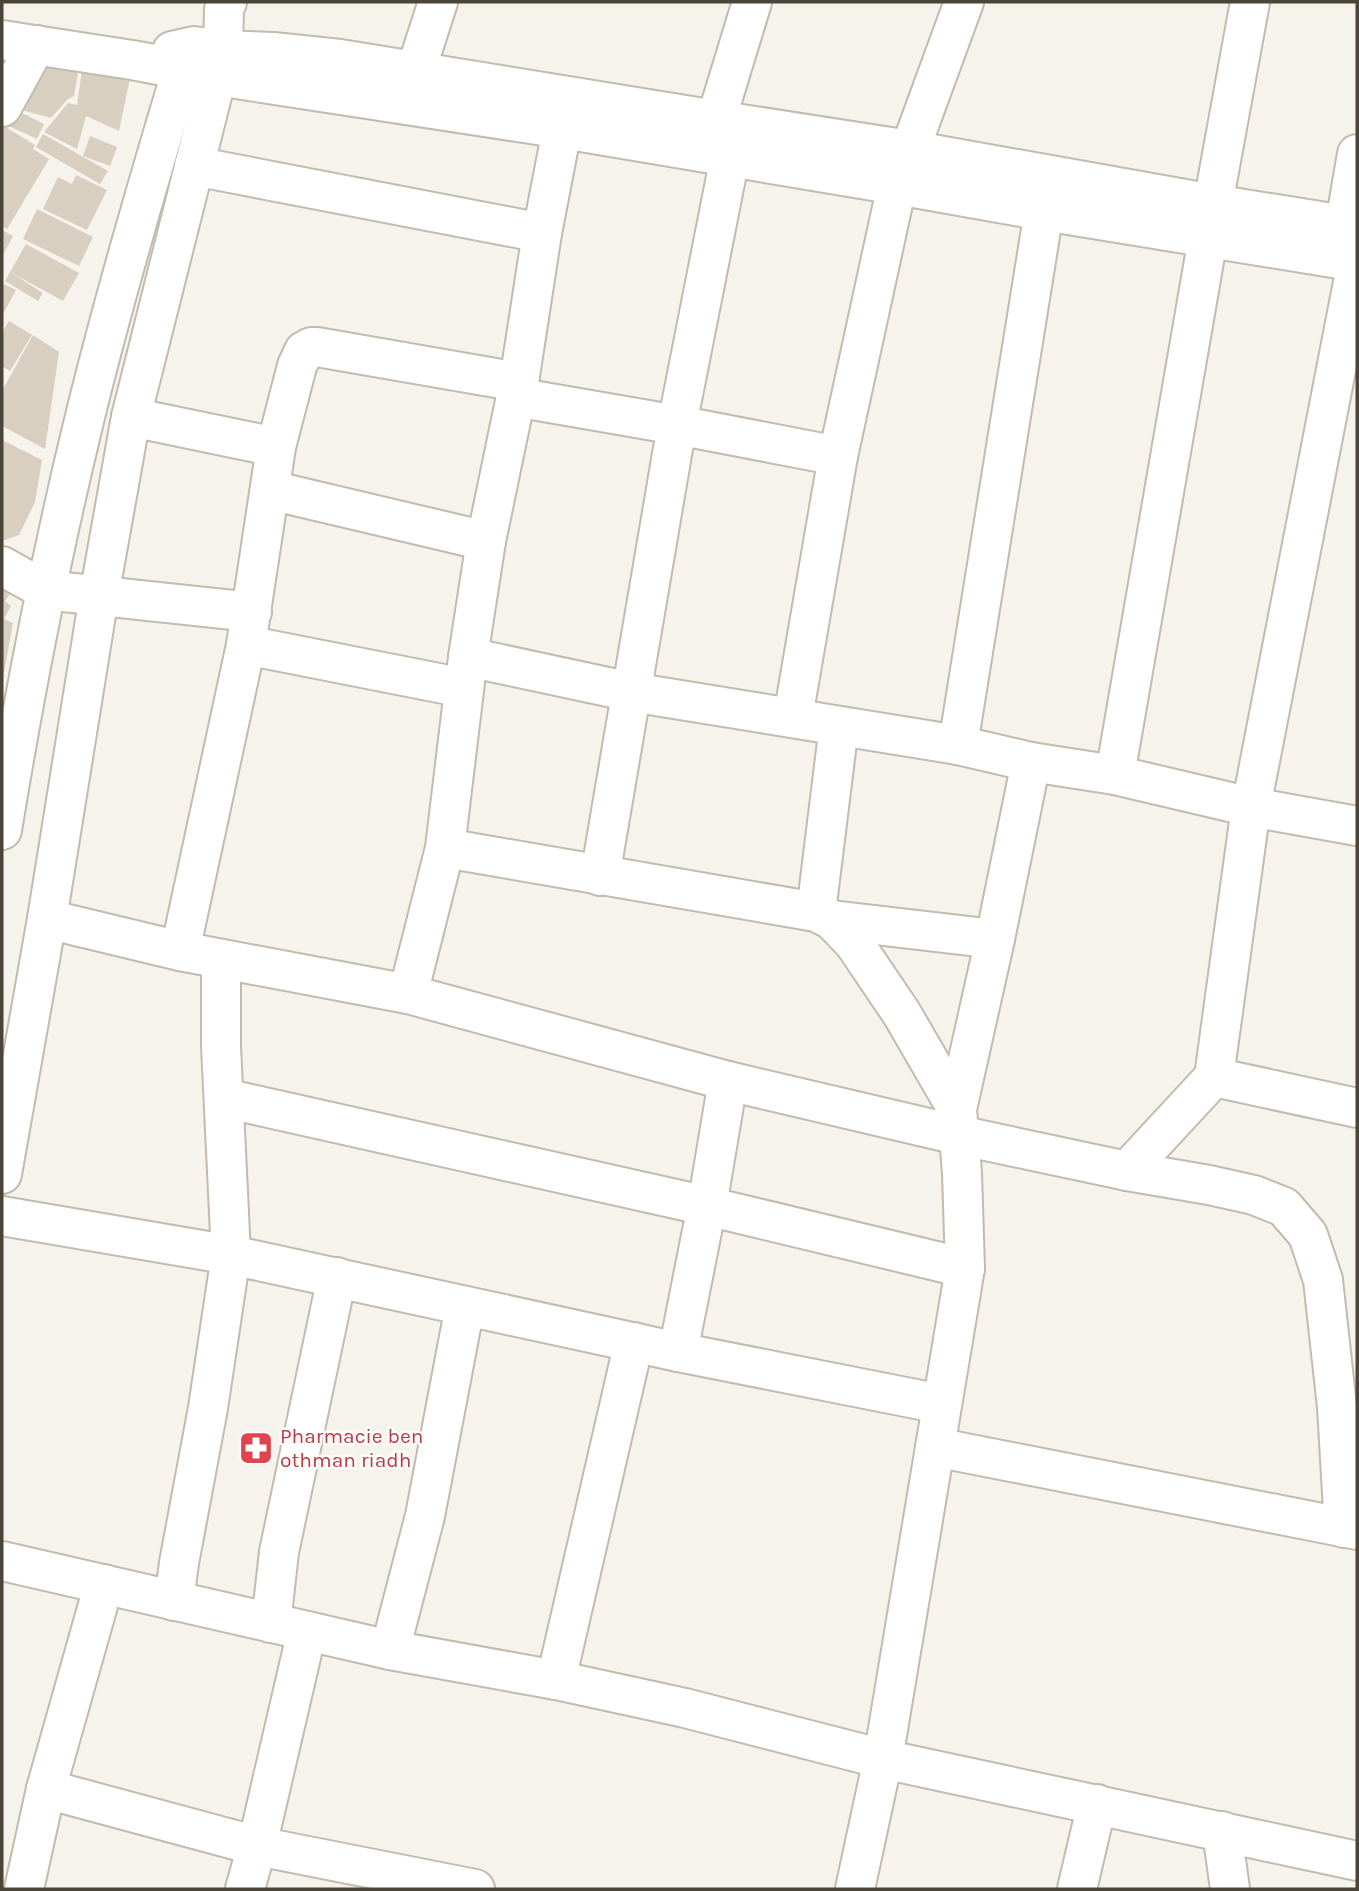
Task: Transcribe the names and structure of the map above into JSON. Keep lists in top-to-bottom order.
{
  "places": {
    "pharmacy": ["Pharmacie ben othman riadh"]
  }
}
